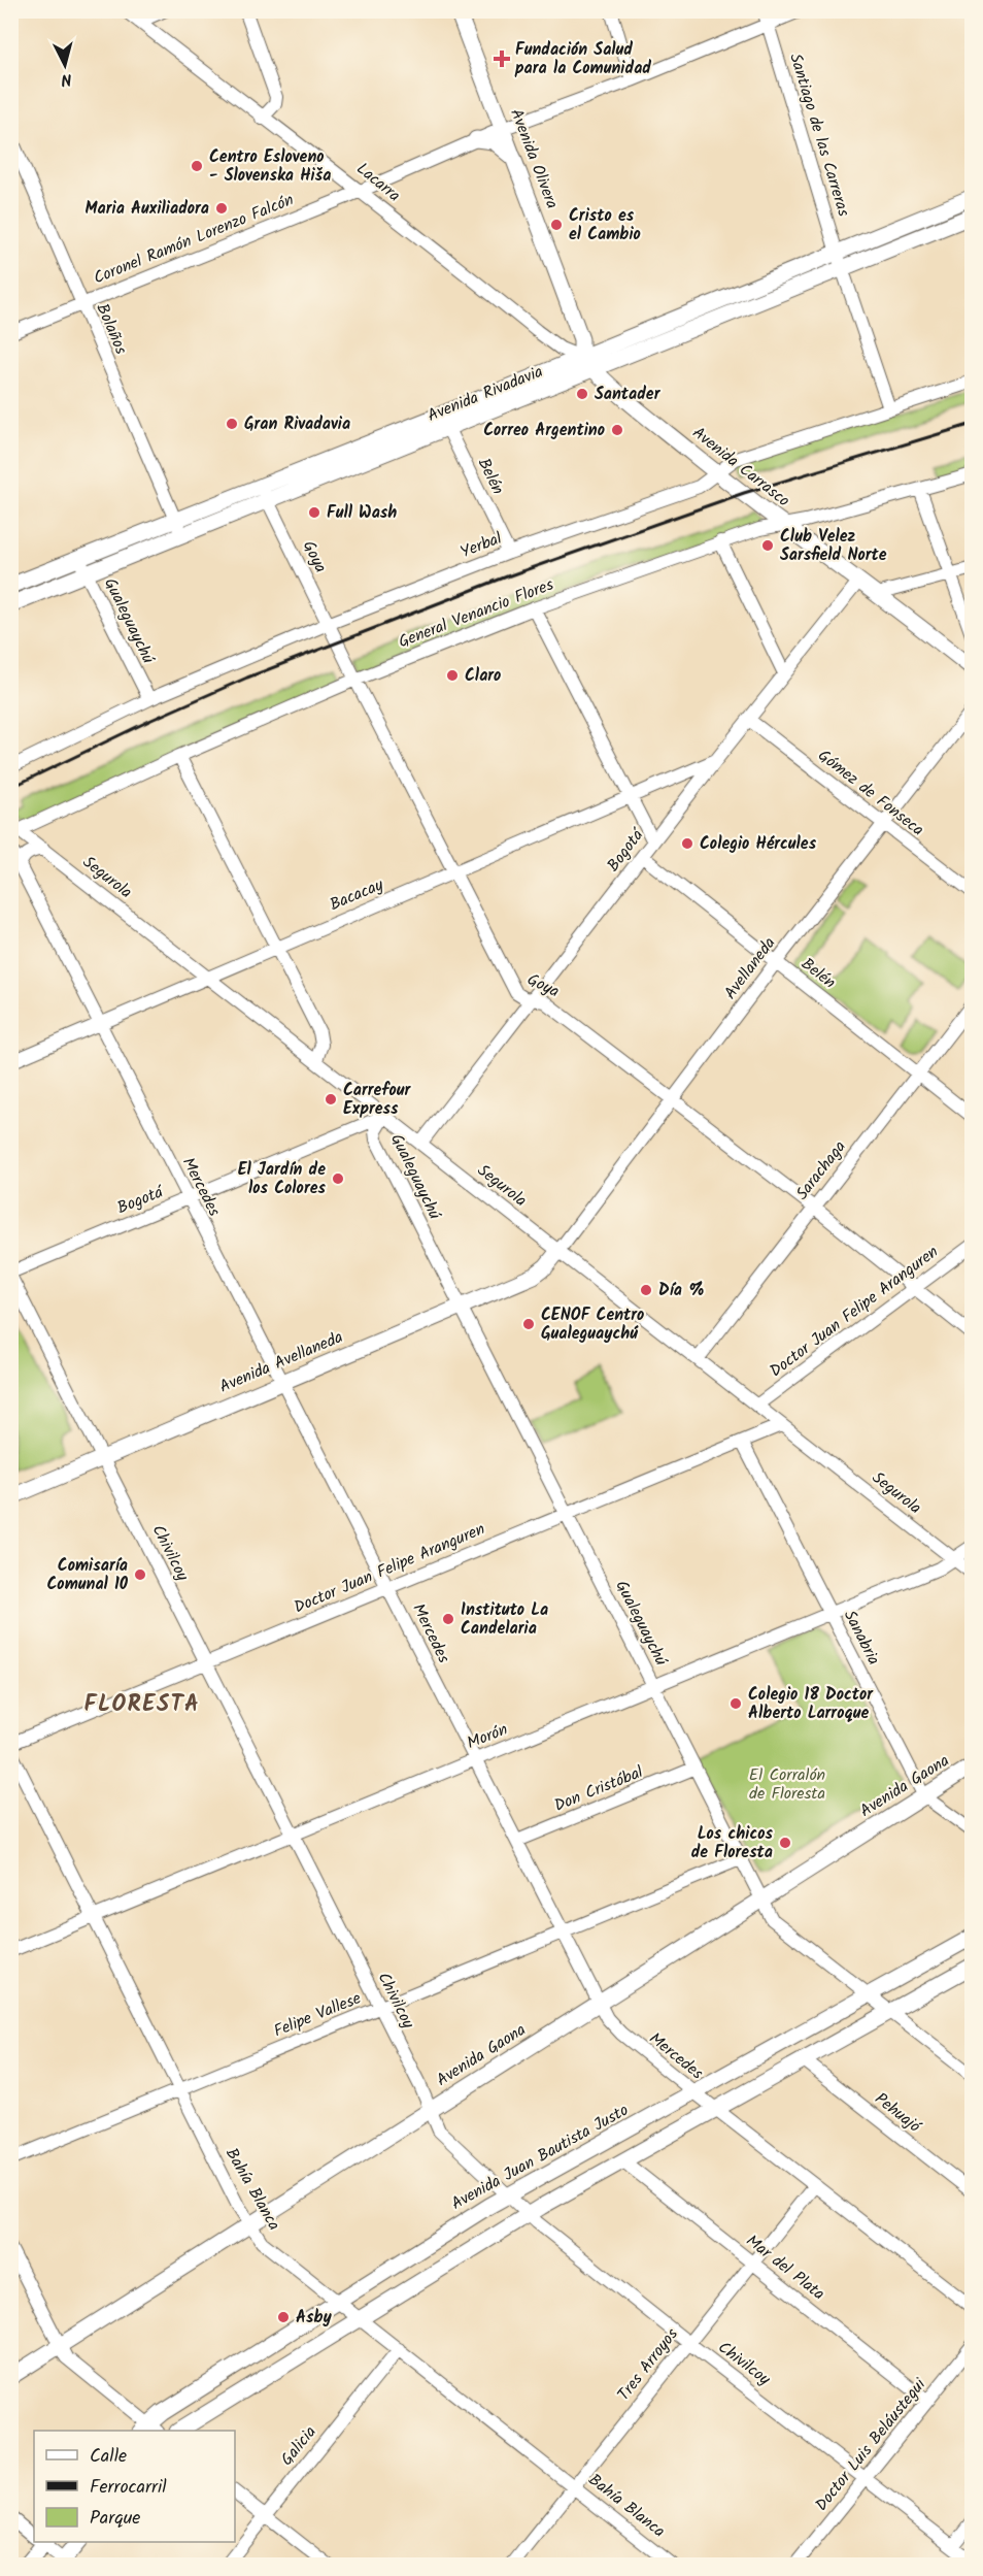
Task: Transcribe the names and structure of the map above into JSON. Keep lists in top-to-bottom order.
{
  "streets": {
    "main road": [
      "Avenida Olivera",
      "Avenida Rivadavia",
      "Avenida Carrasco",
      "Avenida Avellaneda",
      "Avenida Gaona",
      "Avenida Juan Bautista Justo"
    ],
    "street": [
      "Santiago de las Carreras",
      "Lacarra",
      "Coronel Ramón Lorenzo Falcón",
      "Bolaños",
      "Belén",
      "Yerbal",
      "Goya",
      "General Venancio Flores",
      "Gualeguaychú",
      "Gómez de Fonseca",
      "Bogotá",
      "Segurola",
      "Bacacay",
      "Avellaneda",
      "Sarachaga",
      "Mercedes",
      "Doctor Juan Felipe Aranguren",
      "Chivilcoy",
      "Sanabria",
      "Morón",
      "Don Cristóbal",
      "Felipe Vallese",
      "Pehuajó",
      "Bahía Blanca",
      "Mar del Plata",
      "Tres Arroyos",
      "Doctor Luis Beláustegui",
      "Galicia"
    ]
  },
  "crossings": [
    ["Santiago de las Carreras", "Coronel Ramón Lorenzo Falcón"],
    ["Santiago de las Carreras", "Avenida Rivadavia"],
    ["Santiago de las Carreras", "Yerbal"],
    ["Avenida Olivera", "Lacarra"],
    ["Avenida Olivera", "Coronel Ramón Lorenzo Falcón"],
    ["Avenida Olivera", "Avenida Rivadavia"],
    ["Avenida Olivera", "Avenida Carrasco"],
    ["Lacarra", "Coronel Ramón Lorenzo Falcón"],
    ["Lacarra", "Avenida Rivadavia"],
    ["Lacarra", "Avenida Carrasco"],
    ["Coronel Ramón Lorenzo Falcón", "Bolaños"],
    ["Bolaños", "Avenida Rivadavia"],
    ["Avenida Rivadavia", "Avenida Carrasco"],
    ["Avenida Rivadavia", "Belén"],
    ["Avenida Rivadavia", "Goya"],
    ["Avenida Rivadavia", "Gualeguaychú"],
    ["Avenida Carrasco", "Yerbal"],
    ["Avenida Carrasco", "General Venancio Flores"],
    ["Avenida Carrasco", "Bogotá"],
    ["Belén", "Yerbal"],
    ["Belén", "Bogotá"],
    ["Belén", "Avellaneda"],
    ["Belén", "Sarachaga"],
    ["Yerbal", "Goya"],
    ["Yerbal", "Gualeguaychú"],
    ["Goya", "General Venancio Flores"],
    ["Goya", "Bogotá"],
    ["Goya", "Bacacay"],
    ["Goya", "Avellaneda"],
    ["Goya", "Sarachaga"],
    ["Goya", "Doctor Juan Felipe Aranguren"],
    ["General Venancio Flores", "Segurola"],
    ["Gualeguaychú", "Bogotá"],
    ["Gualeguaychú", "Segurola"],
    ["Gualeguaychú", "Doctor Juan Felipe Aranguren"],
    ["Gualeguaychú", "Avenida Avellaneda"],
    ["Gualeguaychú", "Morón"],
    ["Gualeguaychú", "Avenida Gaona"],
    ["Gualeguaychú", "Don Cristóbal"],
    ["Gualeguaychú", "Felipe Vallese"],
    ["Gualeguaychú", "Avenida Juan Bautista Justo"],
    ["Gómez de Fonseca", "Bogotá"],
    ["Gómez de Fonseca", "Avellaneda"],
    ["Bogotá", "Segurola"],
    ["Bogotá", "Bacacay"],
    ["Bogotá", "Mercedes"],
    ["Bogotá", "Chivilcoy"],
    ["Segurola", "Bacacay"],
    ["Segurola", "Avellaneda"],
    ["Segurola", "Sarachaga"],
    ["Segurola", "Doctor Juan Felipe Aranguren"],
    ["Segurola", "Avenida Avellaneda"],
    ["Segurola", "Morón"],
    ["Bacacay", "Mercedes"],
    ["Avellaneda", "Avenida Avellaneda"],
    ["Mercedes", "Doctor Juan Felipe Aranguren"],
    ["Mercedes", "Avenida Avellaneda"],
    ["Mercedes", "Morón"],
    ["Mercedes", "Avenida Gaona"],
    ["Mercedes", "Don Cristóbal"],
    ["Mercedes", "Felipe Vallese"],
    ["Mercedes", "Avenida Juan Bautista Justo"],
    ["Mercedes", "Tres Arroyos"],
    ["Doctor Juan Felipe Aranguren", "Chivilcoy"],
    ["Doctor Juan Felipe Aranguren", "Sanabria"],
    ["Avenida Avellaneda", "Chivilcoy"],
    ["Chivilcoy", "Morón"],
    ["Chivilcoy", "Avenida Gaona"],
    ["Chivilcoy", "Felipe Vallese"],
    ["Chivilcoy", "Avenida Juan Bautista Justo"],
    ["Chivilcoy", "Tres Arroyos"],
    ["Chivilcoy", "Doctor Luis Beláustegui"],
    ["Sanabria", "Morón"],
    ["Sanabria", "Avenida Gaona"],
    ["Morón", "Bahía Blanca"],
    ["Avenida Gaona", "Bahía Blanca"],
    ["Felipe Vallese", "Bahía Blanca"],
    ["Avenida Juan Bautista Justo", "Bahía Blanca"],
    ["Bahía Blanca", "Tres Arroyos"],
    ["Bahía Blanca", "Galicia"],
    ["Mar del Plata", "Tres Arroyos"],
    ["Mar del Plata", "Doctor Luis Beláustegui"]
  ],
  "districts": ["FLORESTA"],
  "parks": ["El Corralón de Floresta"],
  "places": {
    "health": ["Fundación Salud para la Comunidad"],
    "other": [
      "Centro Esloveno - Slovenska Hiša",
      "Maria Auxiliadora",
      "Cristo es el Cambio",
      "Santader",
      "Gran Rivadavia",
      "Correo Argentino",
      "Full Wash",
      "Club Velez Sarsfield Norte",
      "Claro",
      "Colegio Hércules",
      "Carrefour Express",
      "El Jardín de los Colores",
      "Día %",
      "CENOF Centro Gualeguaychú",
      "Comisaría Comunal 10",
      "Instituto La Candelaria",
      "Colegio 18 Doctor Alberto Larroque",
      "Los chicos de Floresta",
      "Asby"
    ]
  },
  "legend": ["Calle", "Ferrocarril", "Parque"],
  "north": "bottom"
}
